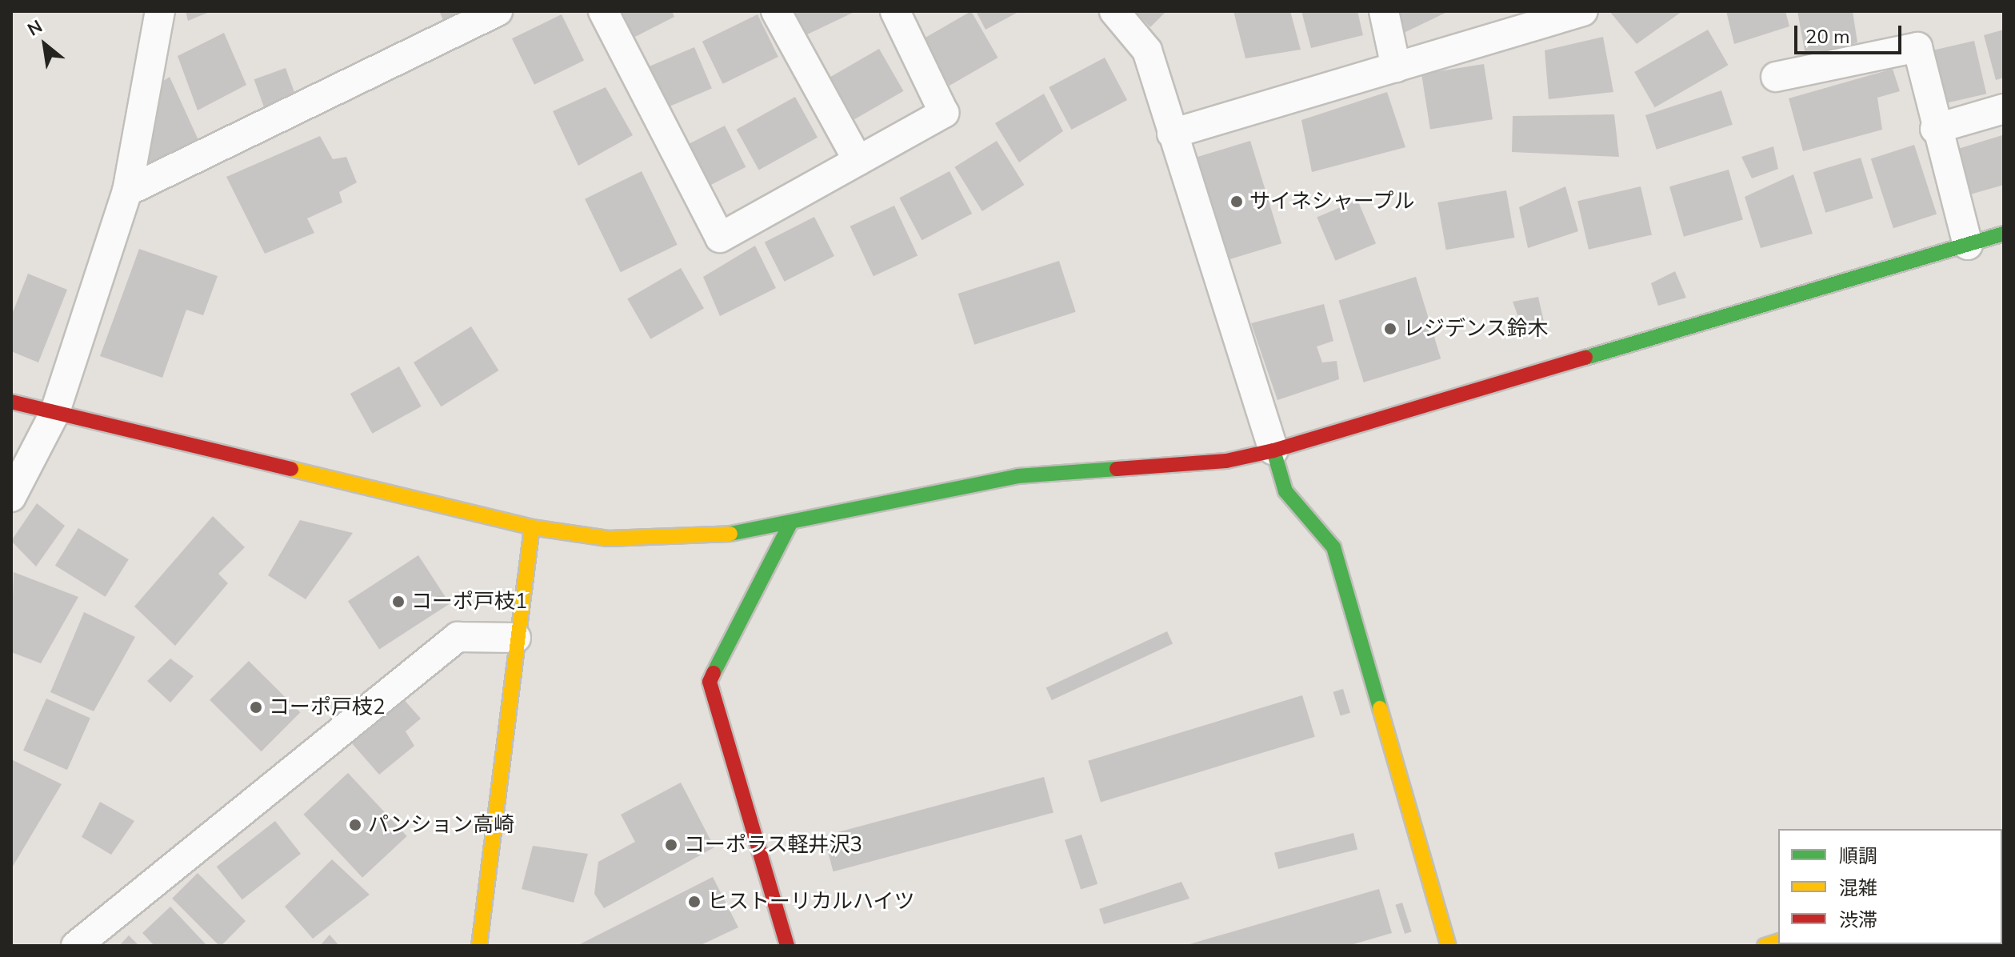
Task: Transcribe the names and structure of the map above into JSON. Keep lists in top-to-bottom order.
{
  "places": [
    "サイネシャープル",
    "レジデンス鈴木",
    "コーポ戸枝1",
    "コーポ戸枝2",
    "パンション高崎",
    "コーポラス軽井沢3",
    "ヒストーリカルハイツ"
  ],
  "legend": ["順調", "混雑", "渋滞"],
  "scale_bar": "20 m",
  "north": "top left"
}
